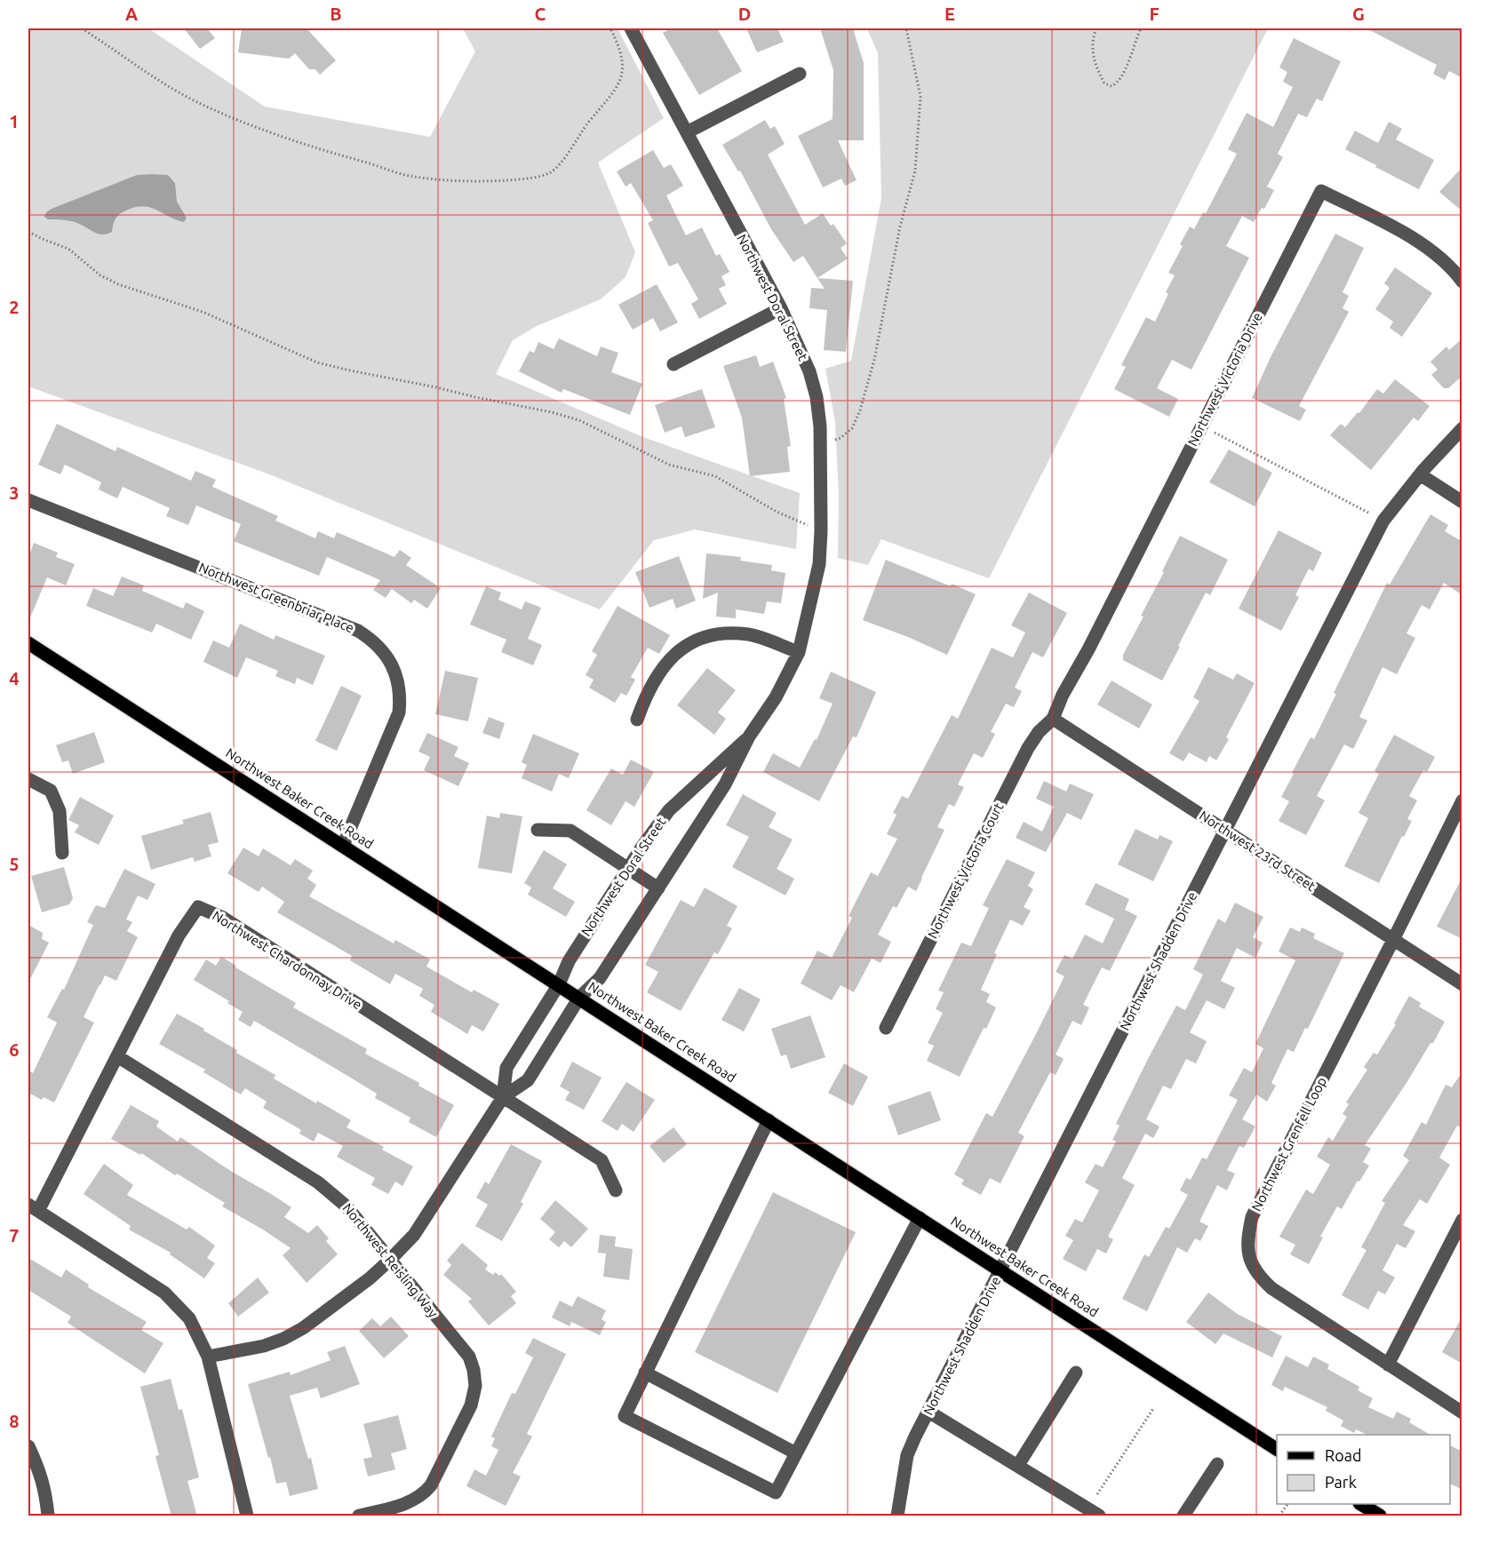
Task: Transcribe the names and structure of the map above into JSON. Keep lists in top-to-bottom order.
{
  "streets": {
    "main road": ["Northwest Baker Creek Road"],
    "street": [
      "Northwest Doral Street",
      "Northwest Victoria Drive",
      "Northwest Greenbriar Place",
      "Northwest 23rd Street",
      "Northwest Victoria Court",
      "Northwest Chardonnay Drive",
      "Northwest Shadden Drive",
      "Northwest Grenfell Loop",
      "Northwest Reisling Way"
    ]
  },
  "crossings": [
    ["Northwest Doral Street", "Northwest Baker Creek Road"],
    ["Northwest Doral Street", "Northwest Chardonnay Drive"],
    ["Northwest Victoria Drive", "Northwest 23rd Street"],
    ["Northwest Victoria Drive", "Northwest Victoria Court"],
    ["Northwest Greenbriar Place", "Northwest Baker Creek Road"],
    ["Northwest Baker Creek Road", "Northwest Shadden Drive"],
    ["Northwest 23rd Street", "Northwest Victoria Court"],
    ["Northwest 23rd Street", "Northwest Shadden Drive"],
    ["Northwest 23rd Street", "Northwest Grenfell Loop"],
    ["Northwest Chardonnay Drive", "Northwest Reisling Way"]
  ],
  "legend": ["Road", "Park"],
  "grid": {
    "columns": [
      "A",
      "B",
      "C",
      "D",
      "E",
      "F",
      "G"
    ],
    "rows": [
      "1",
      "2",
      "3",
      "4",
      "5",
      "6",
      "7",
      "8"
    ]
  }
}
